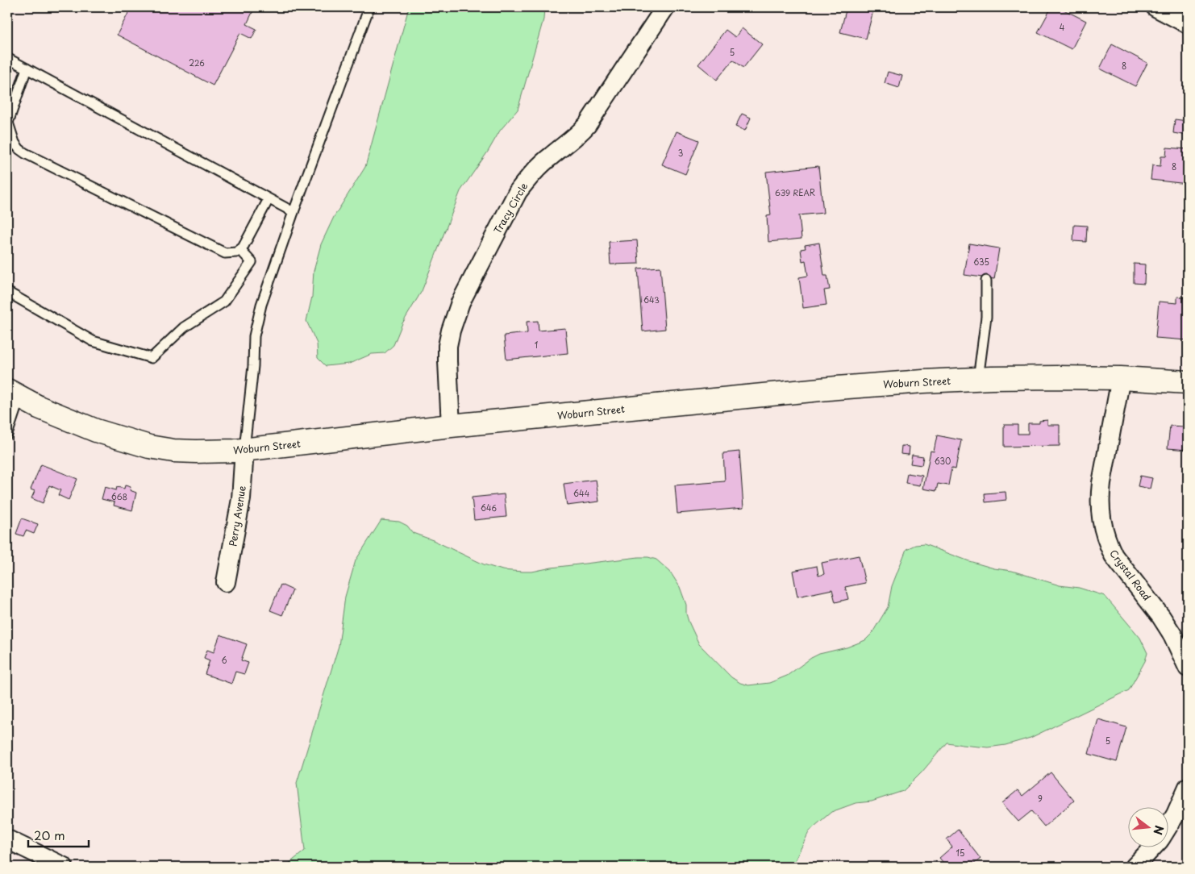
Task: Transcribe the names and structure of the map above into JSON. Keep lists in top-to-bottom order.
{
  "streets": {
    "street": [
      "Tracy Circle",
      "Woburn Street",
      "Perry Avenue",
      "Crystal Road"
    ]
  },
  "crossings": [
    ["Tracy Circle", "Woburn Street"],
    ["Woburn Street", "Perry Avenue"],
    ["Woburn Street", "Crystal Road"]
  ],
  "house_numbers": [
    "4",
    "5",
    "226",
    "8",
    "3",
    "8",
    "639 REAR",
    "635",
    "643",
    "1",
    "630",
    "644",
    "668",
    "646",
    "6",
    "5",
    "9",
    "15"
  ],
  "scale_bar": "20 m",
  "north": "right"
}
